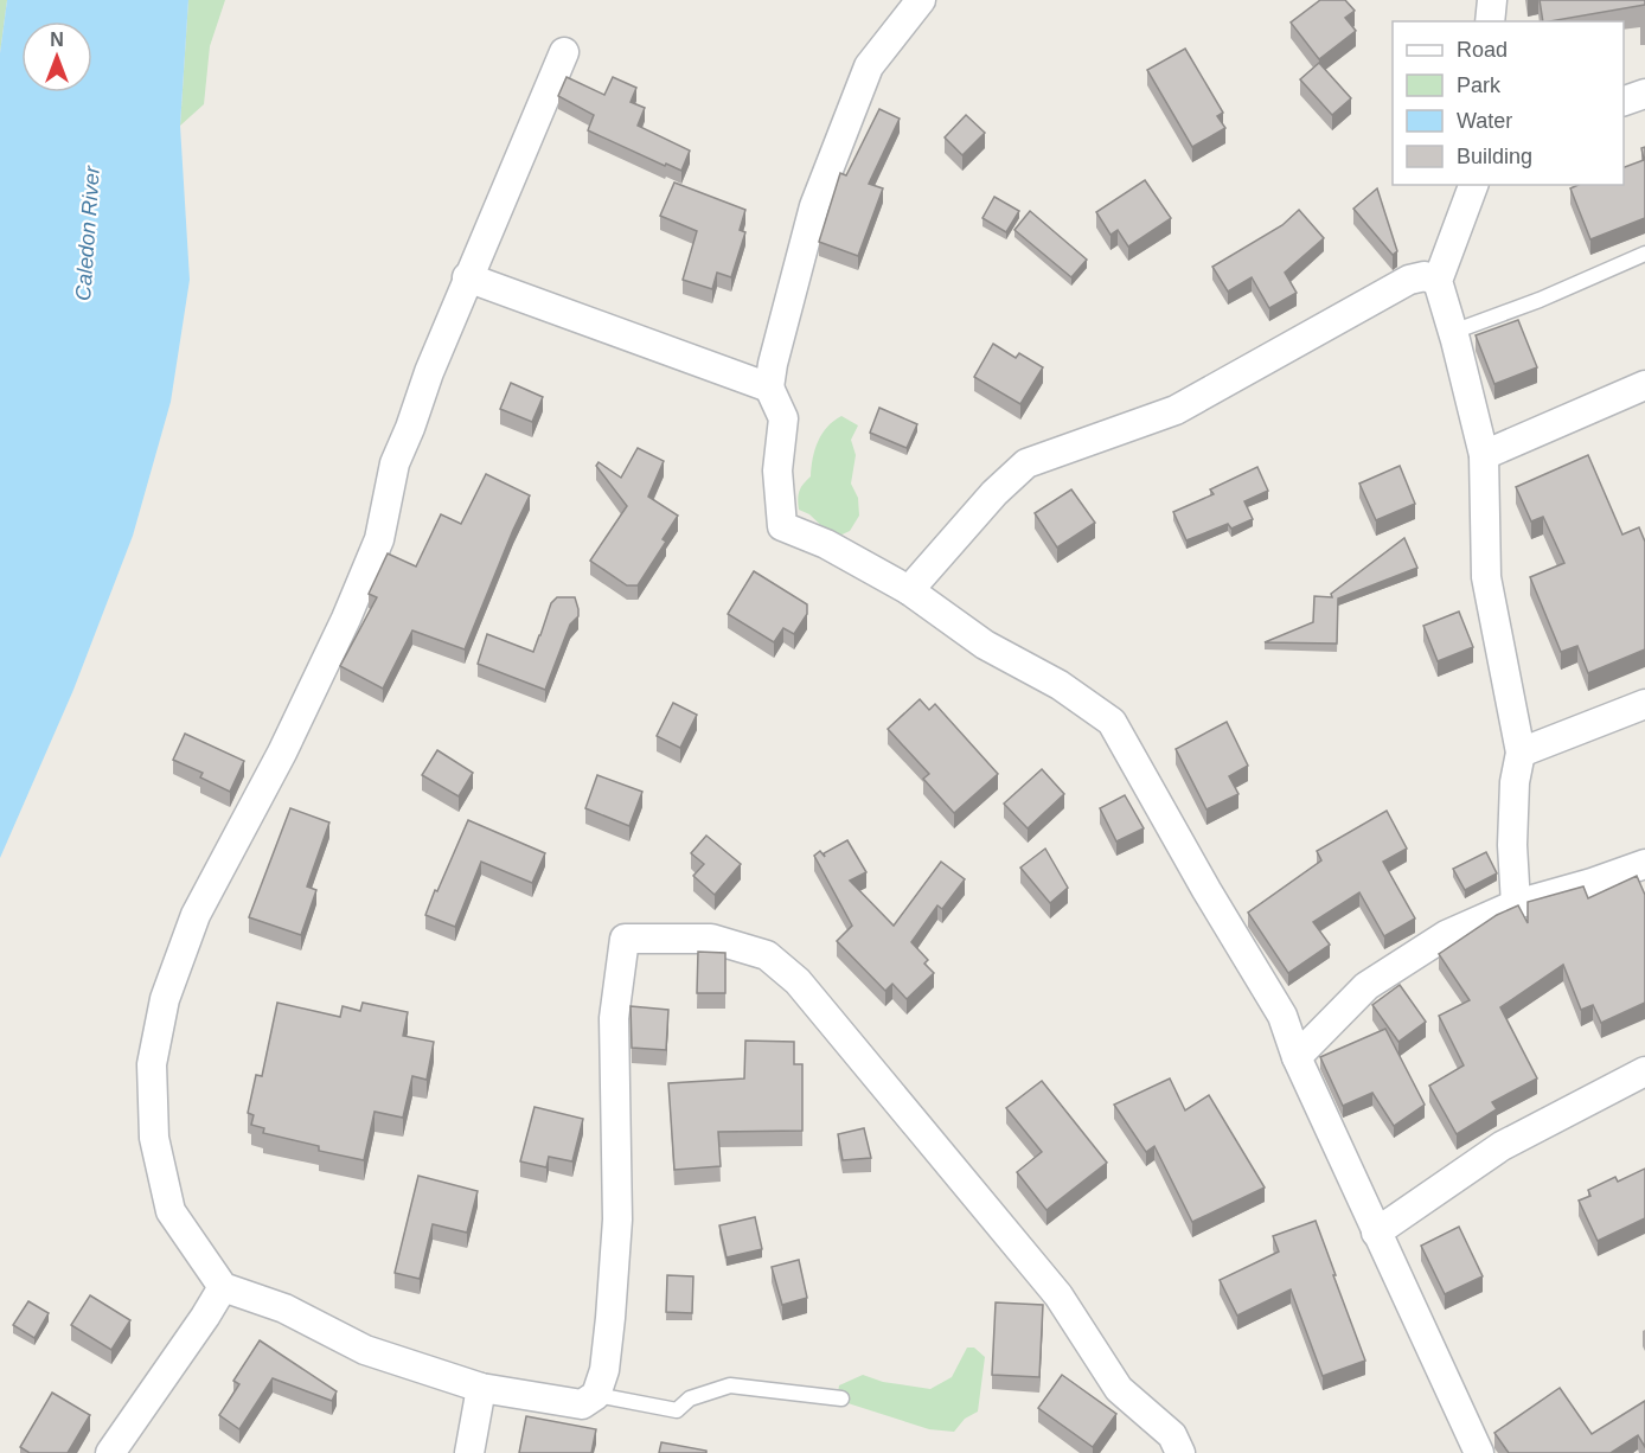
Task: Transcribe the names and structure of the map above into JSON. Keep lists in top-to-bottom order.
{
  "water": ["Caledon River"],
  "legend": [
    "Road",
    "Park",
    "Water",
    "Building"
  ],
  "north": "top"
}
